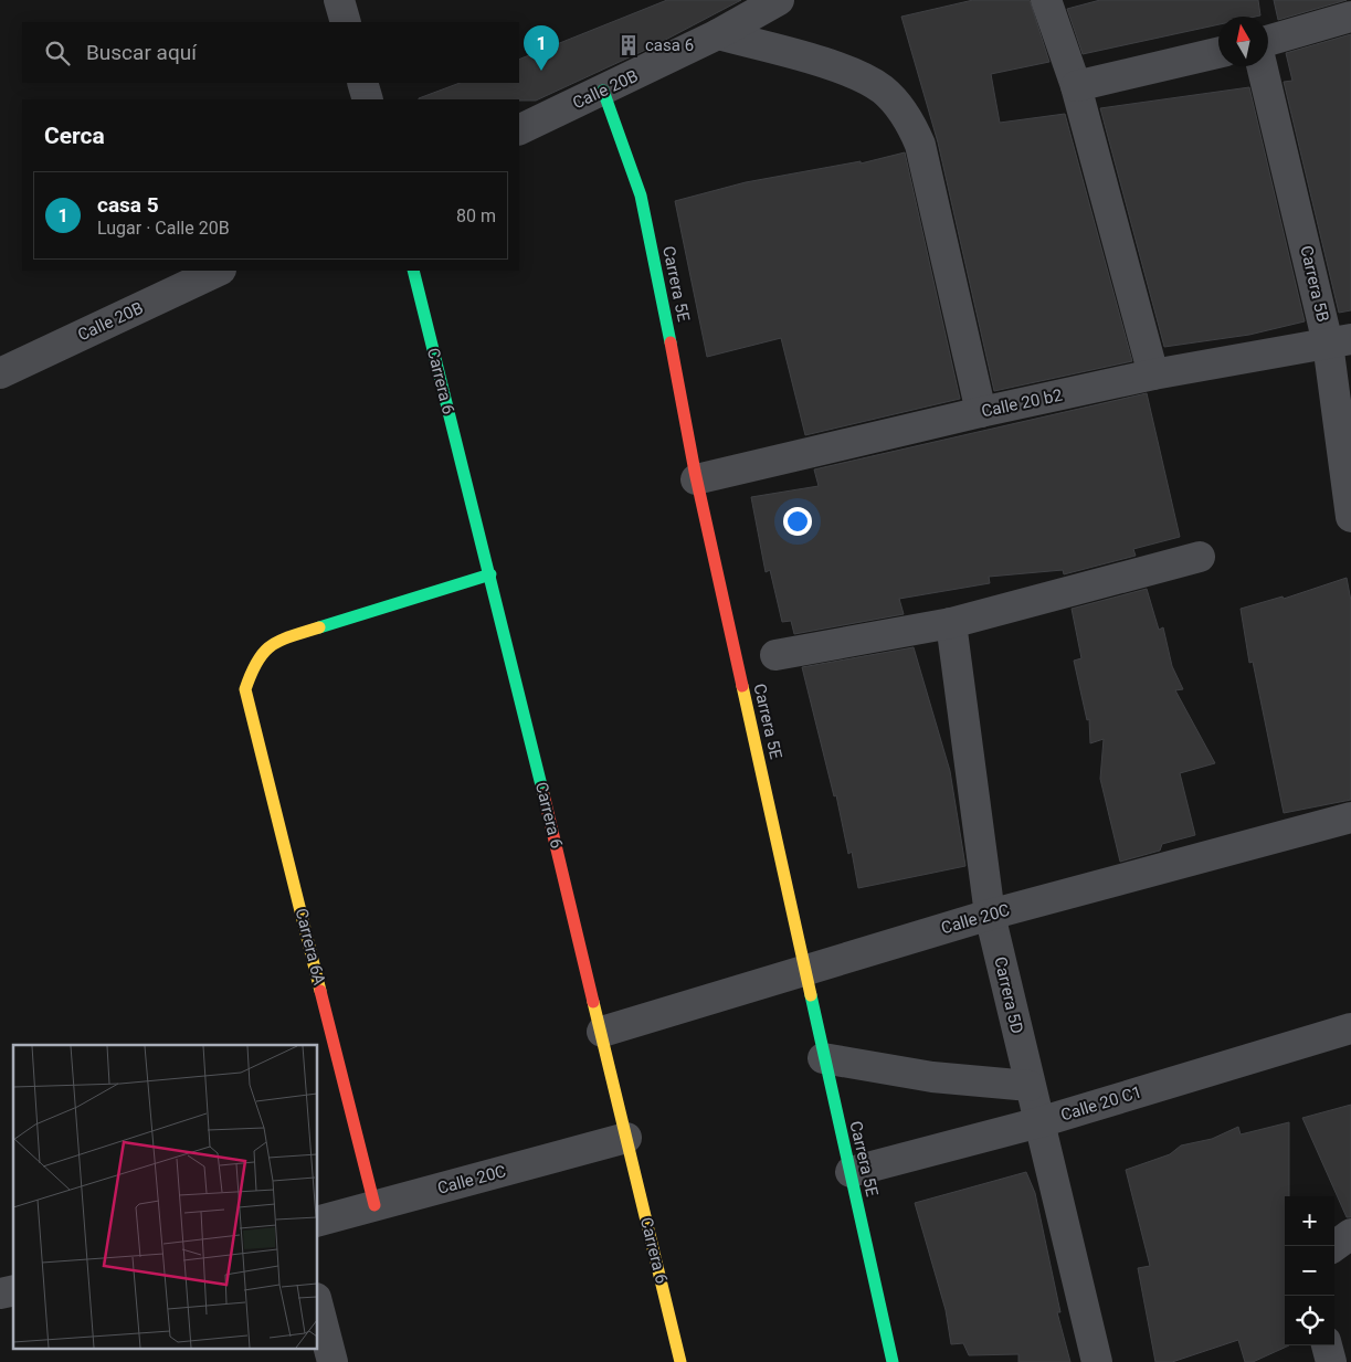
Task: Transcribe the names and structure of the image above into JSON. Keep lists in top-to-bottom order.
{
  "streets": {
    "street": [
      "Calle 20B",
      "Carrera 5E",
      "Carrera 5B",
      "Carrera 6",
      "Calle 20 b2",
      "Calle 20C",
      "Carrera 6A",
      "Carrera 5D",
      "Calle 20 C1"
    ]
  },
  "crossings": [
    ["Calle 20B", "Carrera 5E"],
    ["Carrera 5E", "Calle 20 b2"],
    ["Carrera 5E", "Calle 20C"],
    ["Carrera 5E", "Calle 20 C1"],
    ["Carrera 5B", "Calle 20 b2"],
    ["Carrera 6", "Calle 20C"],
    ["Carrera 6", "Carrera 6A"],
    ["Calle 20C", "Carrera 6A"],
    ["Calle 20C", "Carrera 5D"],
    ["Carrera 5D", "Calle 20 C1"]
  ],
  "places": {
    "building": ["casa 6"]
  },
  "north": "top",
  "page": {
    "search": "Buscar aquí",
    "pins": "1",
    "heading": "Cerca",
    "list": [
      {
        "mark": "1",
        "name": "casa 5",
        "note": "Lugar · Calle 20B",
        "value": "80 m"
      }
    ],
    "map_buttons": ["+", "−"]
  }
}
